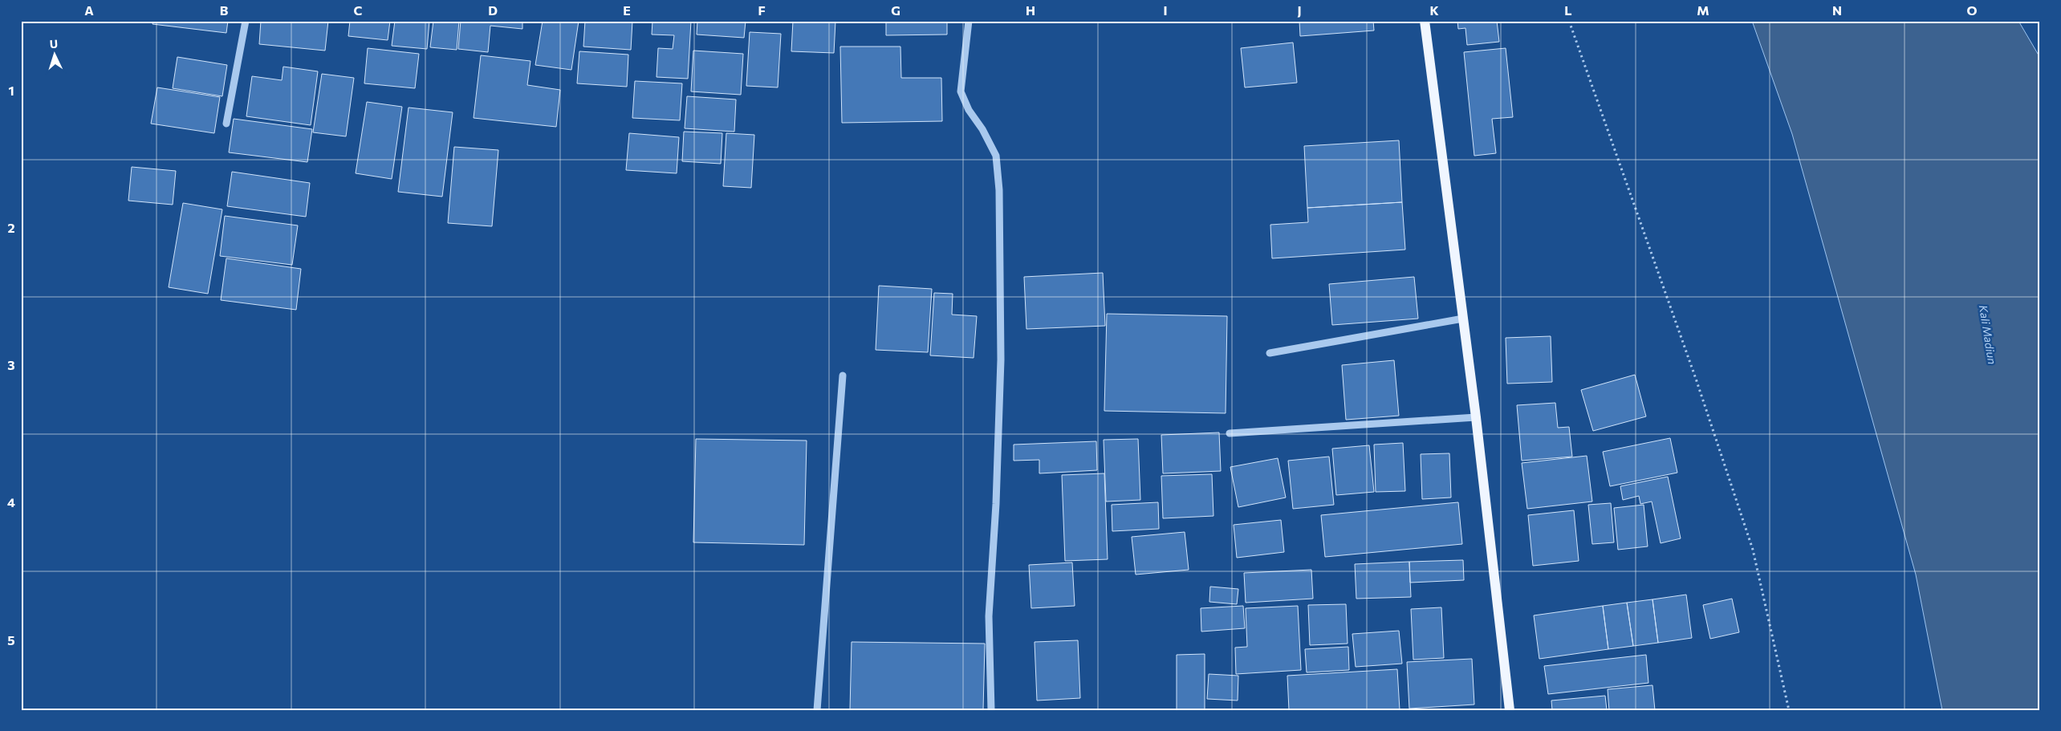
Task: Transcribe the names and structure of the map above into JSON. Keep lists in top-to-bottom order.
{
  "water": ["Kali Madiun"],
  "north": "top",
  "grid": {
    "columns": [
      "A",
      "B",
      "C",
      "D",
      "E",
      "F",
      "G",
      "H",
      "I",
      "J",
      "K",
      "L",
      "M",
      "N",
      "O"
    ],
    "rows": [
      "1",
      "2",
      "3",
      "4",
      "5"
    ]
  }
}
